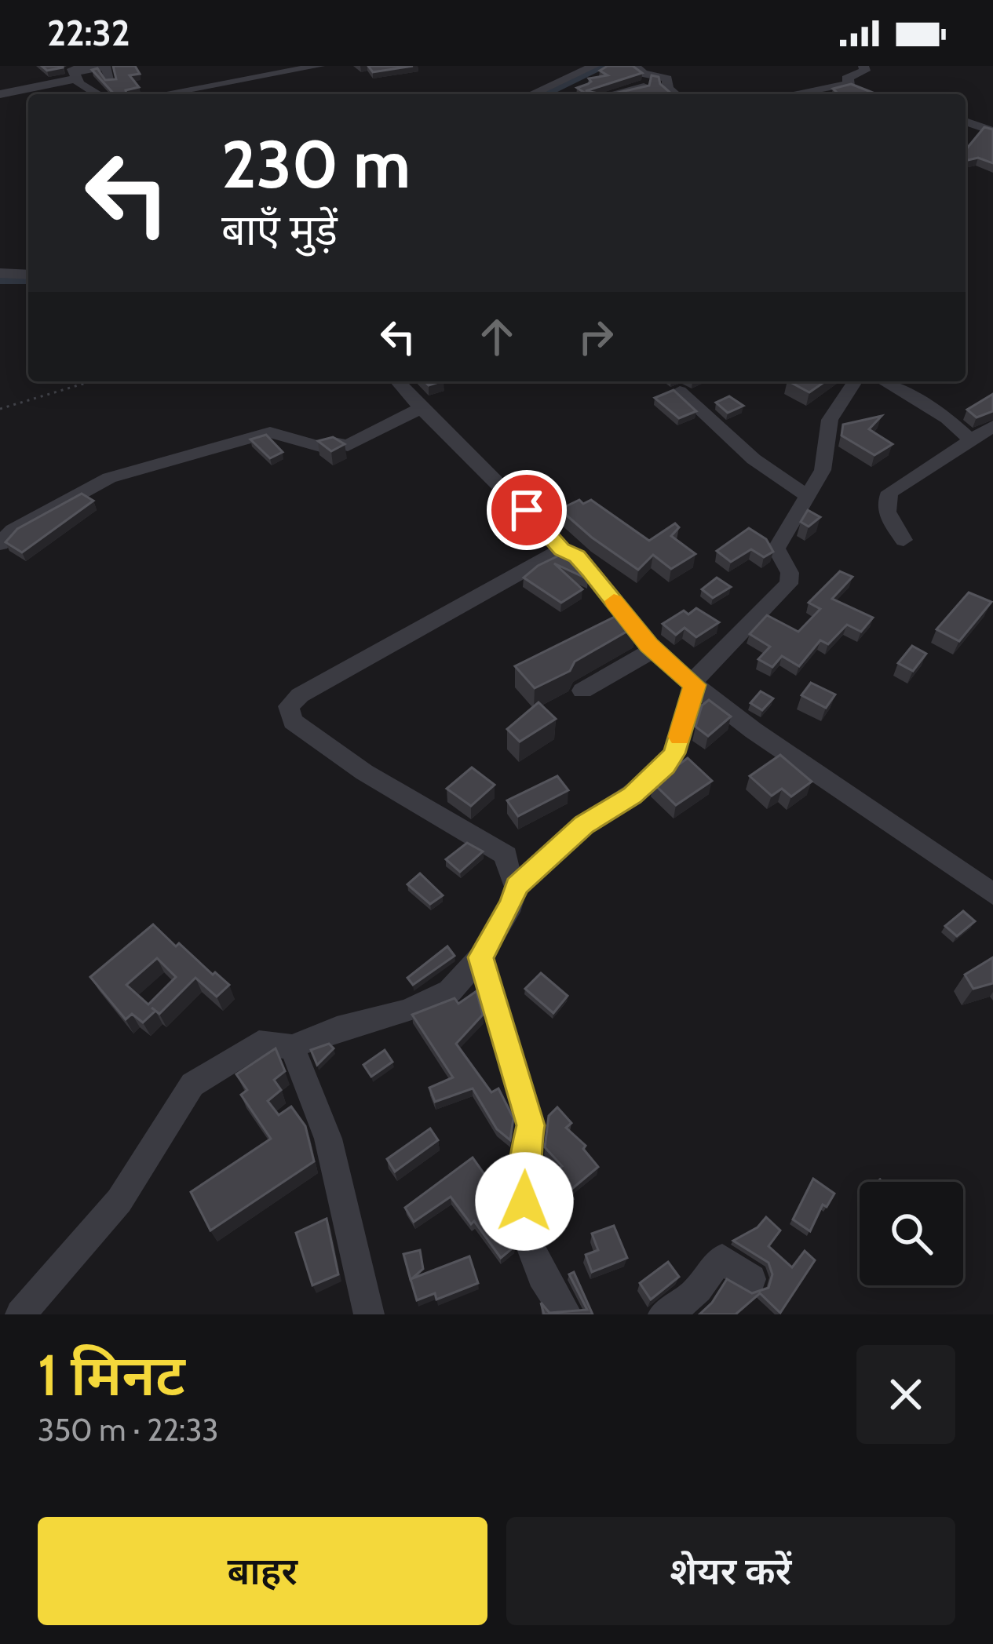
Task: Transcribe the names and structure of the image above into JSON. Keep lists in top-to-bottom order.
{
  "page": {
    "status": "22:32",
    "turn": ["230 m", "बाएँ मुड़ें"],
    "heading": ["1 मिनट", "350 m · 22:33"],
    "buttons": ["बाहर", "शेयर करें"]
  }
}
